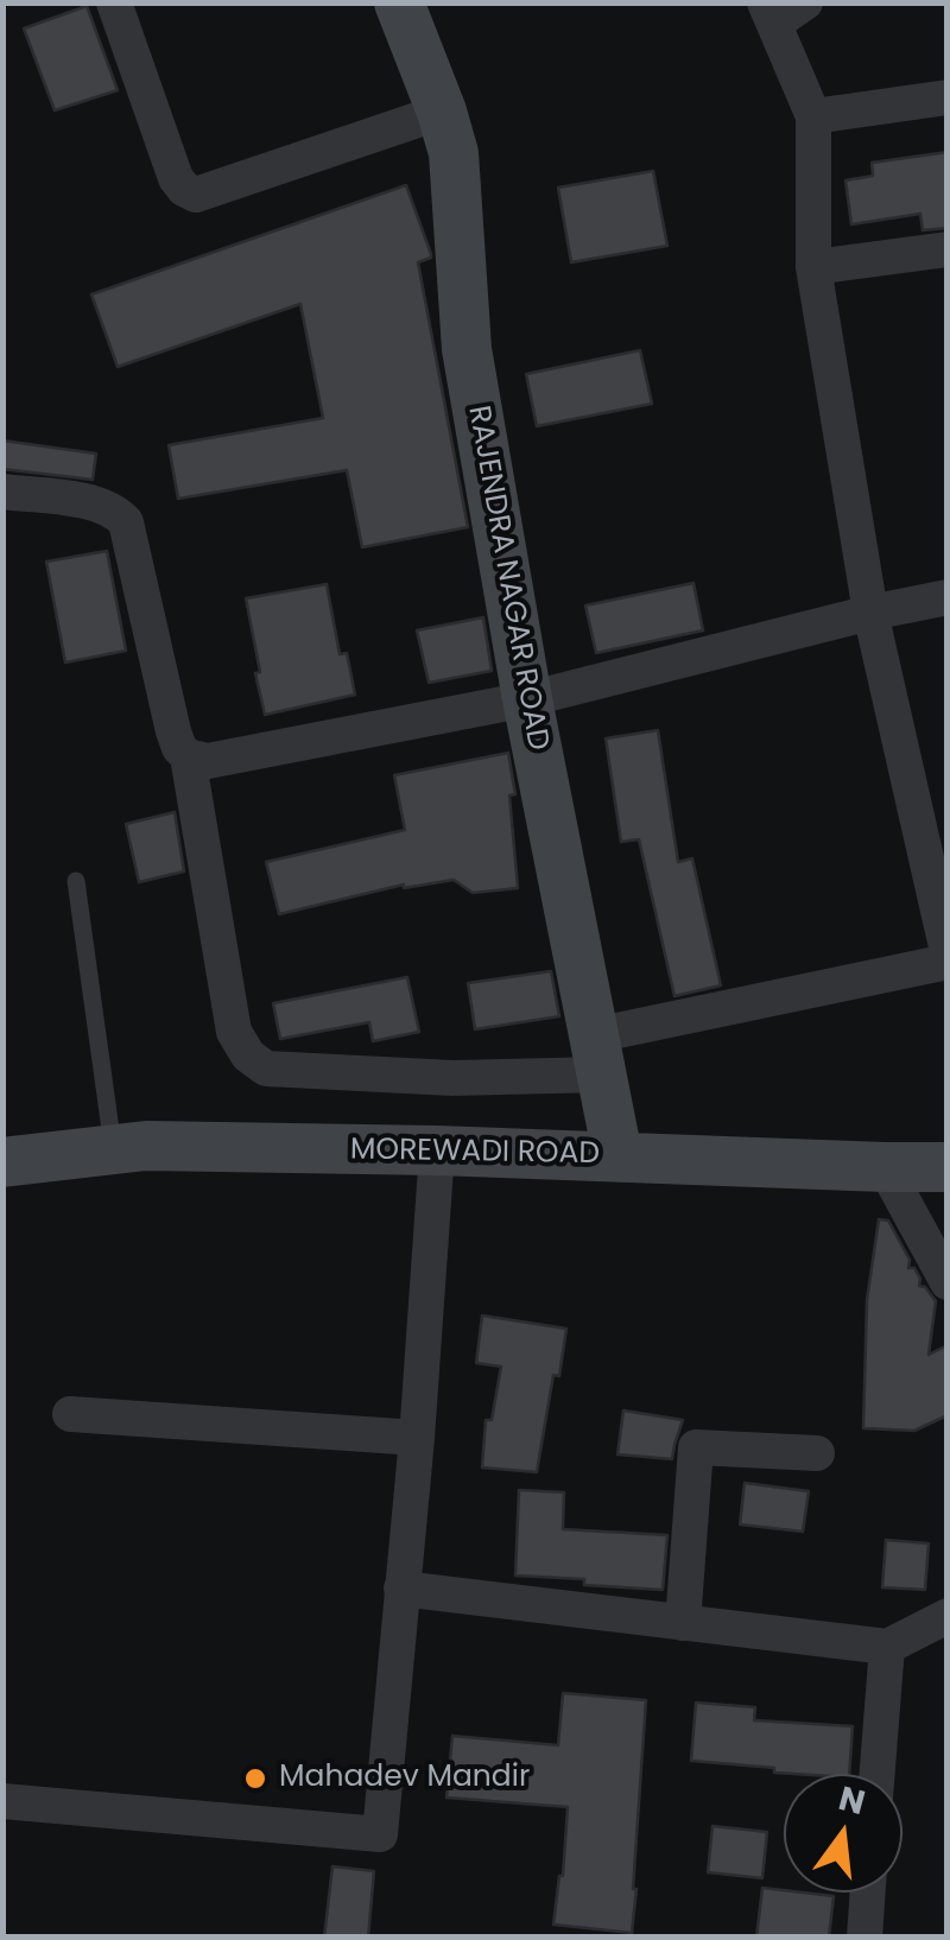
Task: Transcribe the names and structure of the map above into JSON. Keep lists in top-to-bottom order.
{
  "streets": {
    "street": ["RAJENDRA NAGAR ROAD", "MOREWADI ROAD"]
  },
  "crossings": [
    ["RAJENDRA NAGAR ROAD", "MOREWADI ROAD"]
  ],
  "places": ["Mahadev Mandir"],
  "north": "top"
}
